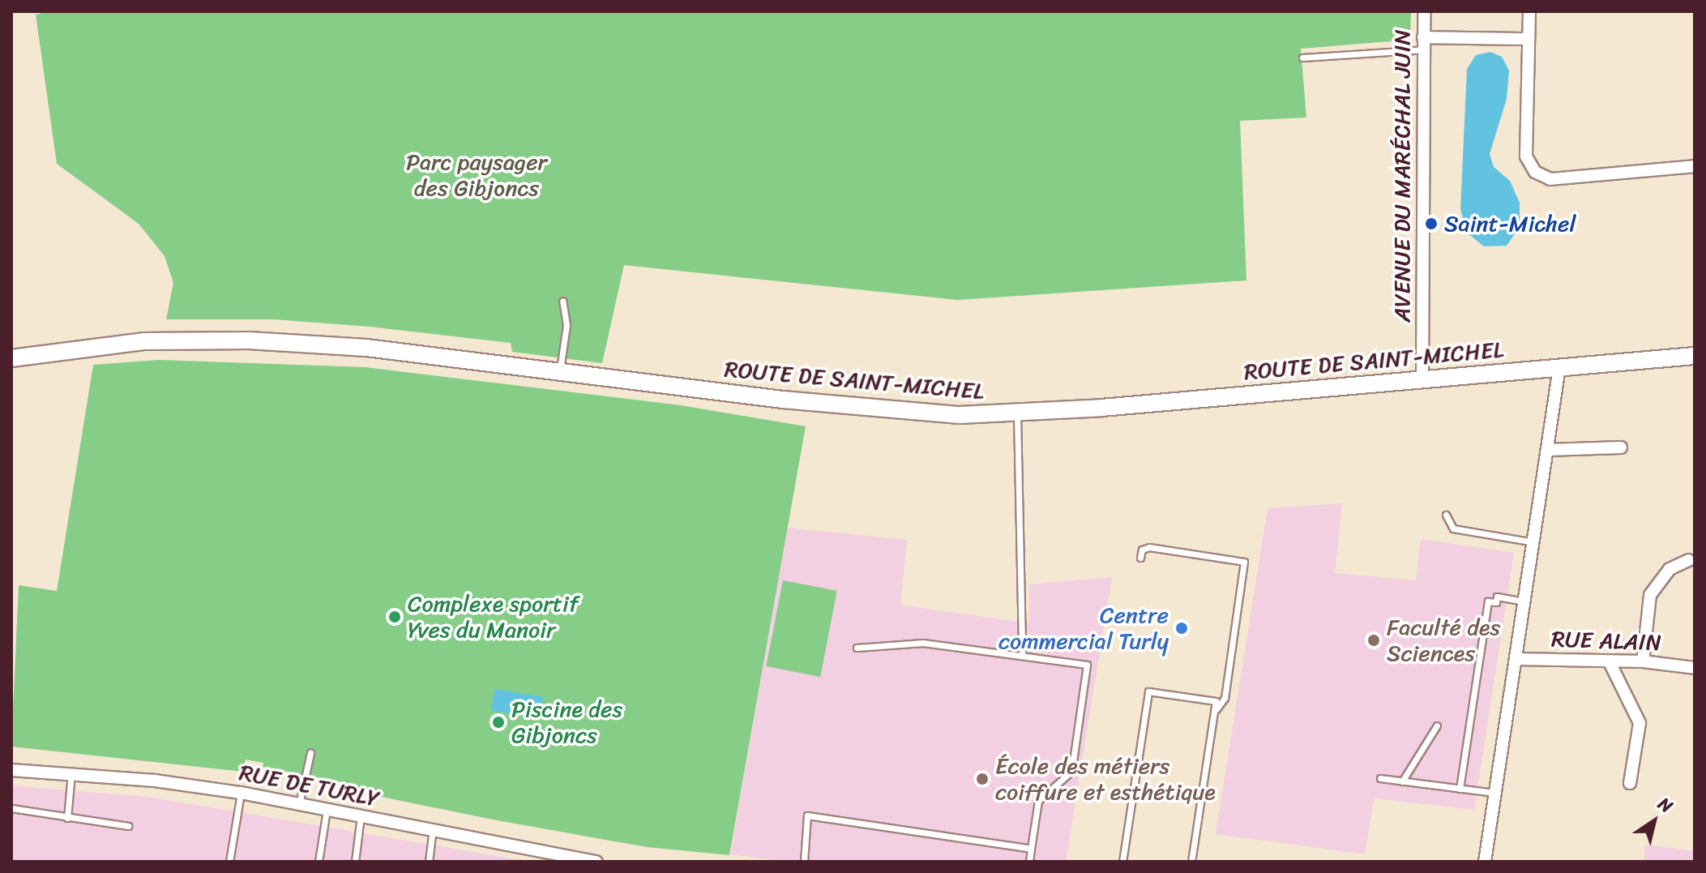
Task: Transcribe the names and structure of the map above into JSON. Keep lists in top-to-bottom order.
{
  "streets": {
    "street": [
      "AVENUE DU MARÉCHAL JUIN",
      "ROUTE DE SAINT-MICHEL",
      "RUE ALAIN",
      "RUE DE TURLY"
    ]
  },
  "crossings": [
    ["AVENUE DU MARÉCHAL JUIN", "ROUTE DE SAINT-MICHEL"]
  ],
  "parks": ["Parc paysager des Gibjoncs"],
  "places": [
    "Saint-Michel",
    "Complexe sportif Yves du Manoir",
    "Centre commercial Turly",
    "Faculté des Sciences",
    "Piscine des Gibjoncs",
    "École des métiers coiffure et esthétique"
  ],
  "north": "top right"
}
